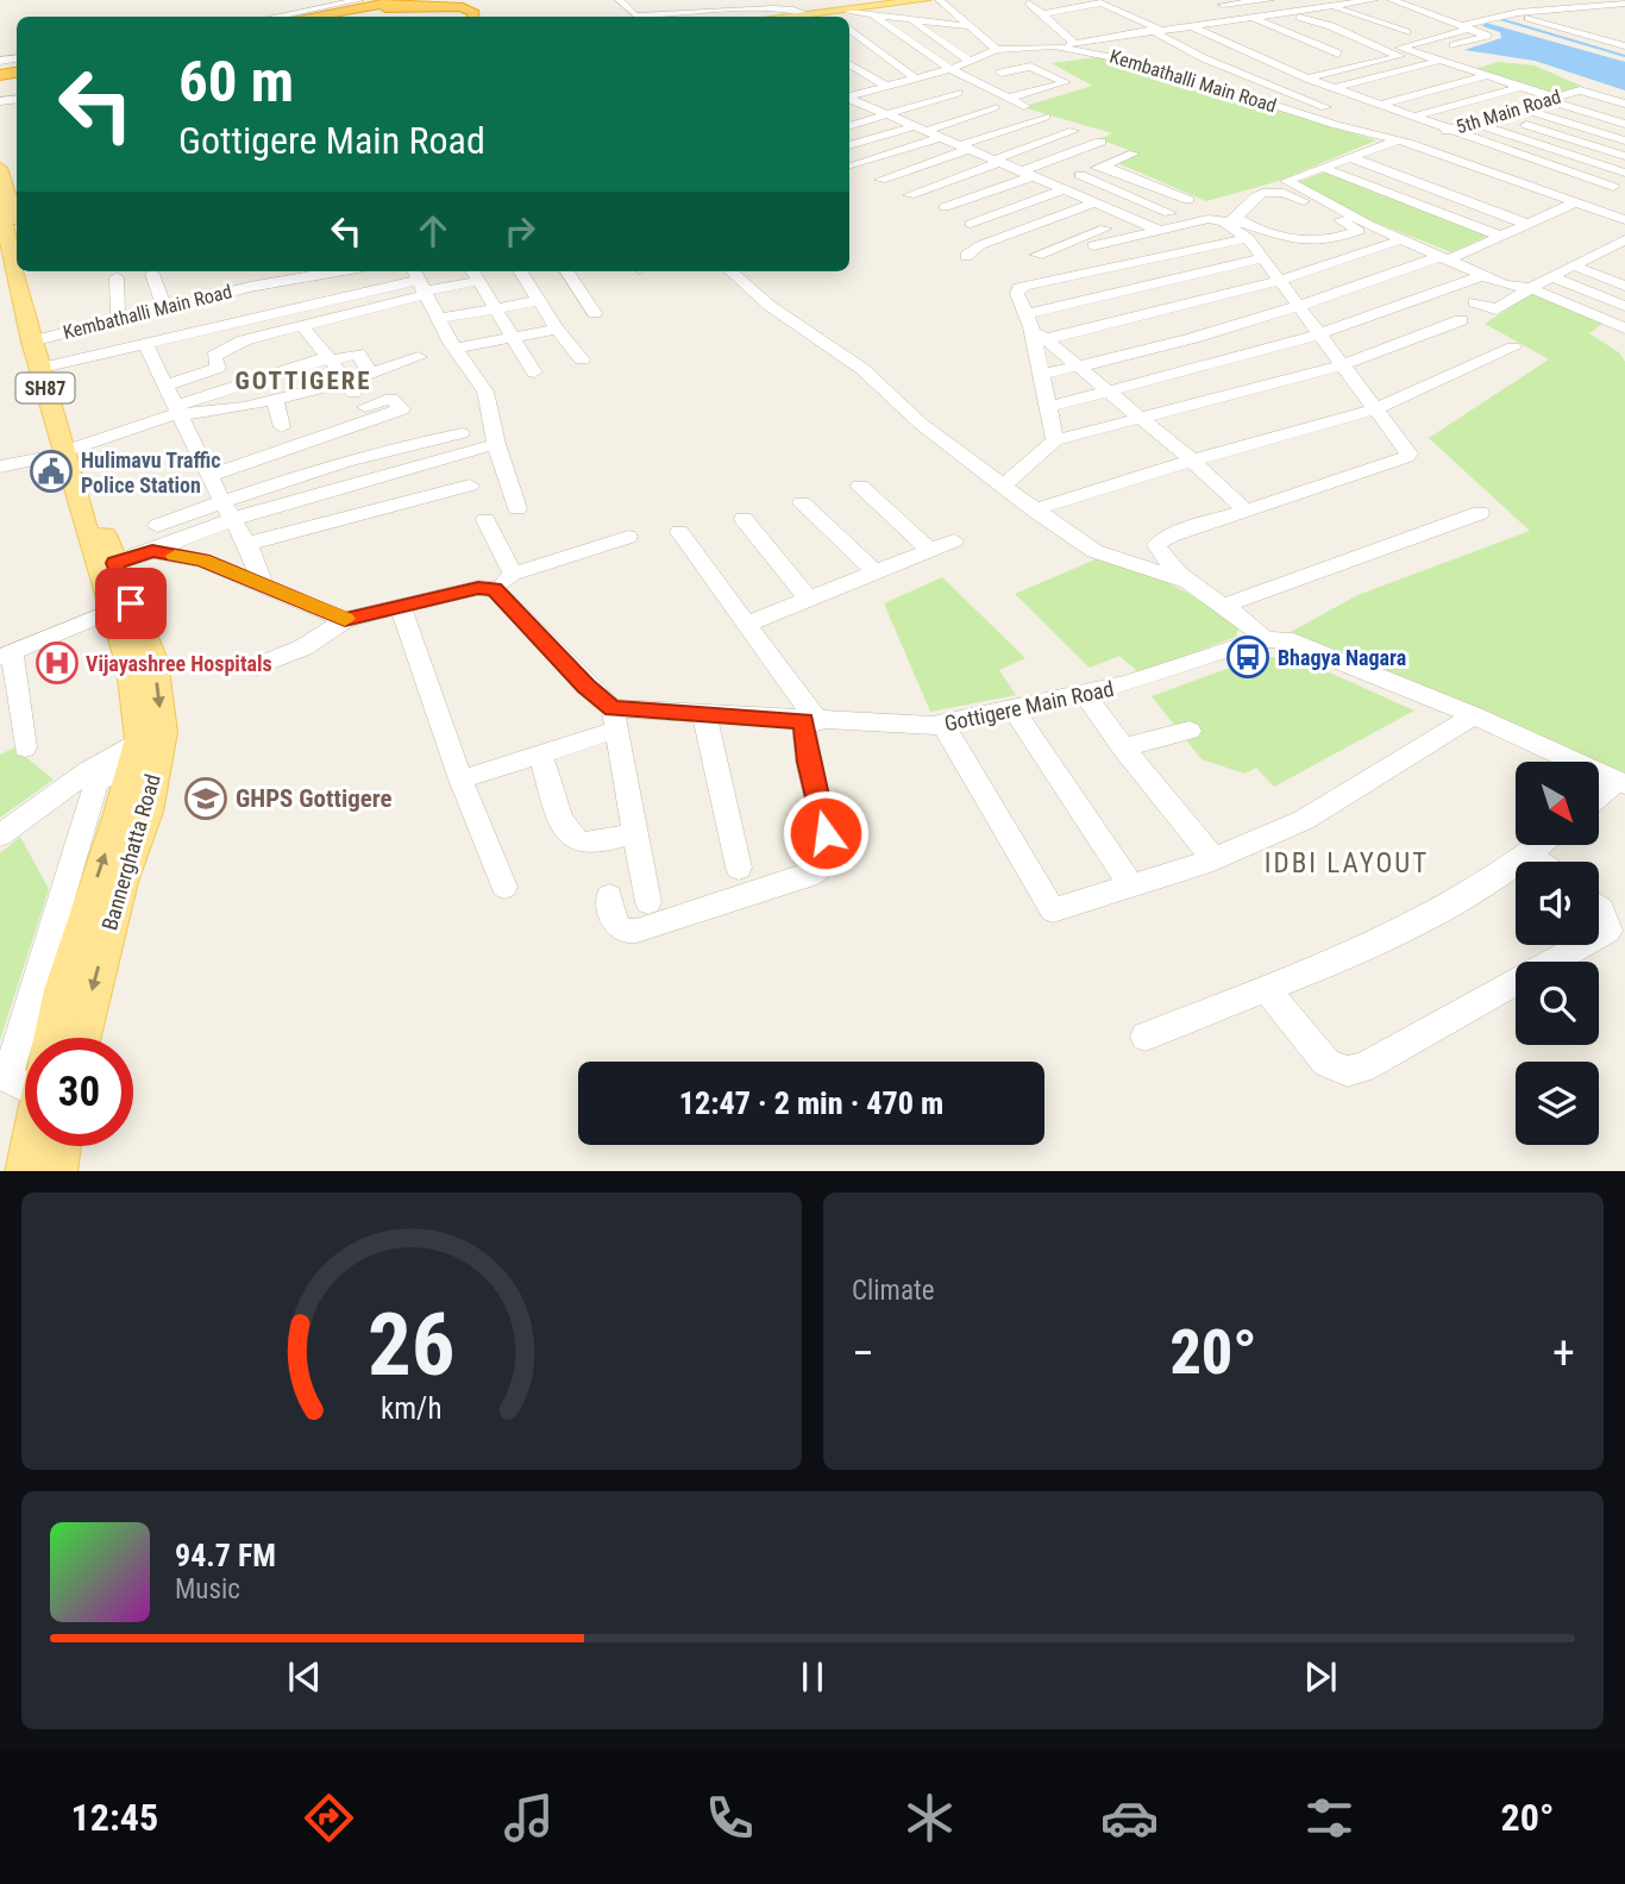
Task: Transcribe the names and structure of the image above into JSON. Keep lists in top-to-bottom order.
{
  "streets": {
    "main road": ["SH87", "Bannerghatta Road"],
    "street": ["Kembathalli Main Road", "5th Main Road", "Gottigere Main Road"]
  },
  "crossings": [
    ["Kembathalli Main Road", "5th Main Road"],
    ["Kembathalli Main Road", "Bannerghatta Road"]
  ],
  "districts": ["GOTTIGERE", "IDBI LAYOUT"],
  "places": {
    "public building": ["Hulimavu Traffic Police Station"],
    "bus stop": ["Bhagya Nagara"],
    "hospital": ["Vijayashree Hospitals"],
    "school or university": ["GHPS Gottigere"]
  },
  "north": "bottom right",
  "page": {
    "turn": ["60 m", "Gottigere Main Road"],
    "limit": "30",
    "trip": "12:47 · 2 min · 470 m",
    "tile": "Climate",
    "heat": ["−", "20°", "+"],
    "song": ["94.7 FM", "Music"],
    "tabs": ["12:45", "20°"],
    "gauge": ["26", "km/h"]
  }
}
